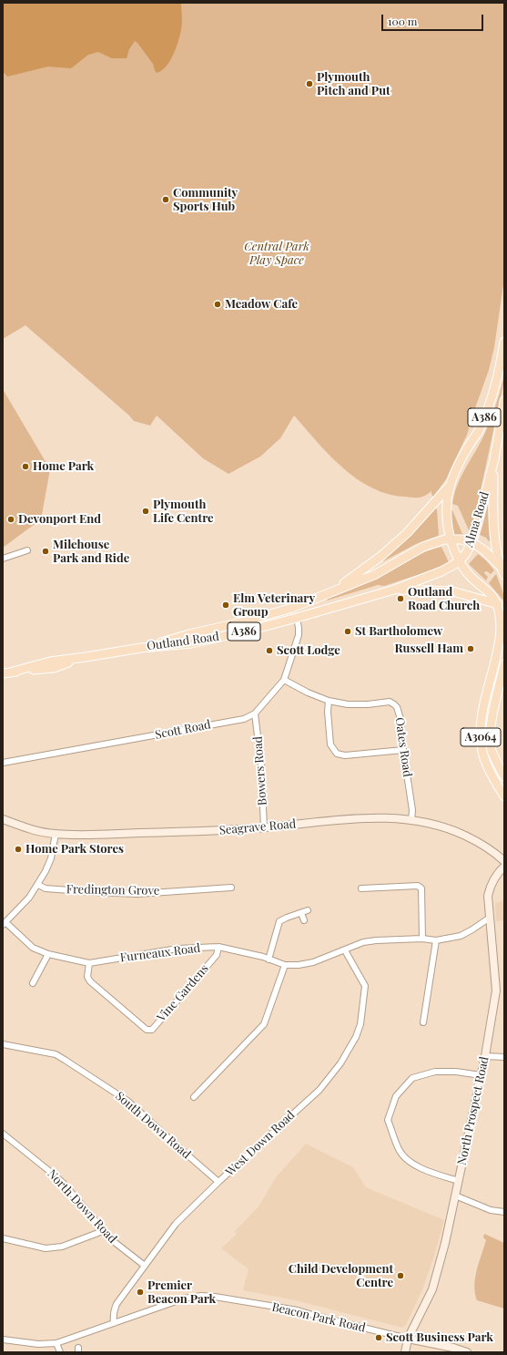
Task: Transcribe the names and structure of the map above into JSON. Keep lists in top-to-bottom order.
{
  "streets": {
    "main road": [
      "A386",
      "Alma Road",
      "Outland Road",
      "A3064"
    ],
    "street": [
      "Scott Road",
      "Oates Road",
      "Bowers Road",
      "Seagrave Road",
      "Fredington Grove",
      "Furneaux Road",
      "Vine Gardens",
      "North Prospect Road",
      "South Down Road",
      "West Down Road",
      "North Down Road",
      "Beacon Park Road"
    ]
  },
  "crossings": [
    ["Alma Road", "Outland Road"],
    ["Outland Road", "Scott Road"],
    ["Outland Road", "A3064"],
    ["Scott Road", "Oates Road"],
    ["Scott Road", "Bowers Road"],
    ["Oates Road", "Seagrave Road"],
    ["Bowers Road", "Seagrave Road"],
    ["Furneaux Road", "Vine Gardens"],
    ["Furneaux Road", "North Prospect Road"],
    ["Furneaux Road", "West Down Road"],
    ["North Prospect Road", "Beacon Park Road"],
    ["South Down Road", "West Down Road"],
    ["West Down Road", "North Down Road"],
    ["West Down Road", "Beacon Park Road"]
  ],
  "parks": ["Central Park Play Space"],
  "places": [
    "Plymouth Pitch and Put",
    "Community Sports Hub",
    "Meadow Cafe",
    "Home Park",
    "Plymouth Life Centre",
    "Devonport End",
    "Milehouse Park and Ride",
    "Outland Road Church",
    "Elm Veterinary Group",
    "St Bartholomew",
    "Russell Ham",
    "Scott Lodge",
    "Home Park Stores",
    "Child Development Centre",
    "Premier Beacon Park",
    "Scott Business Park"
  ],
  "scale_bar": "100 m"
}
